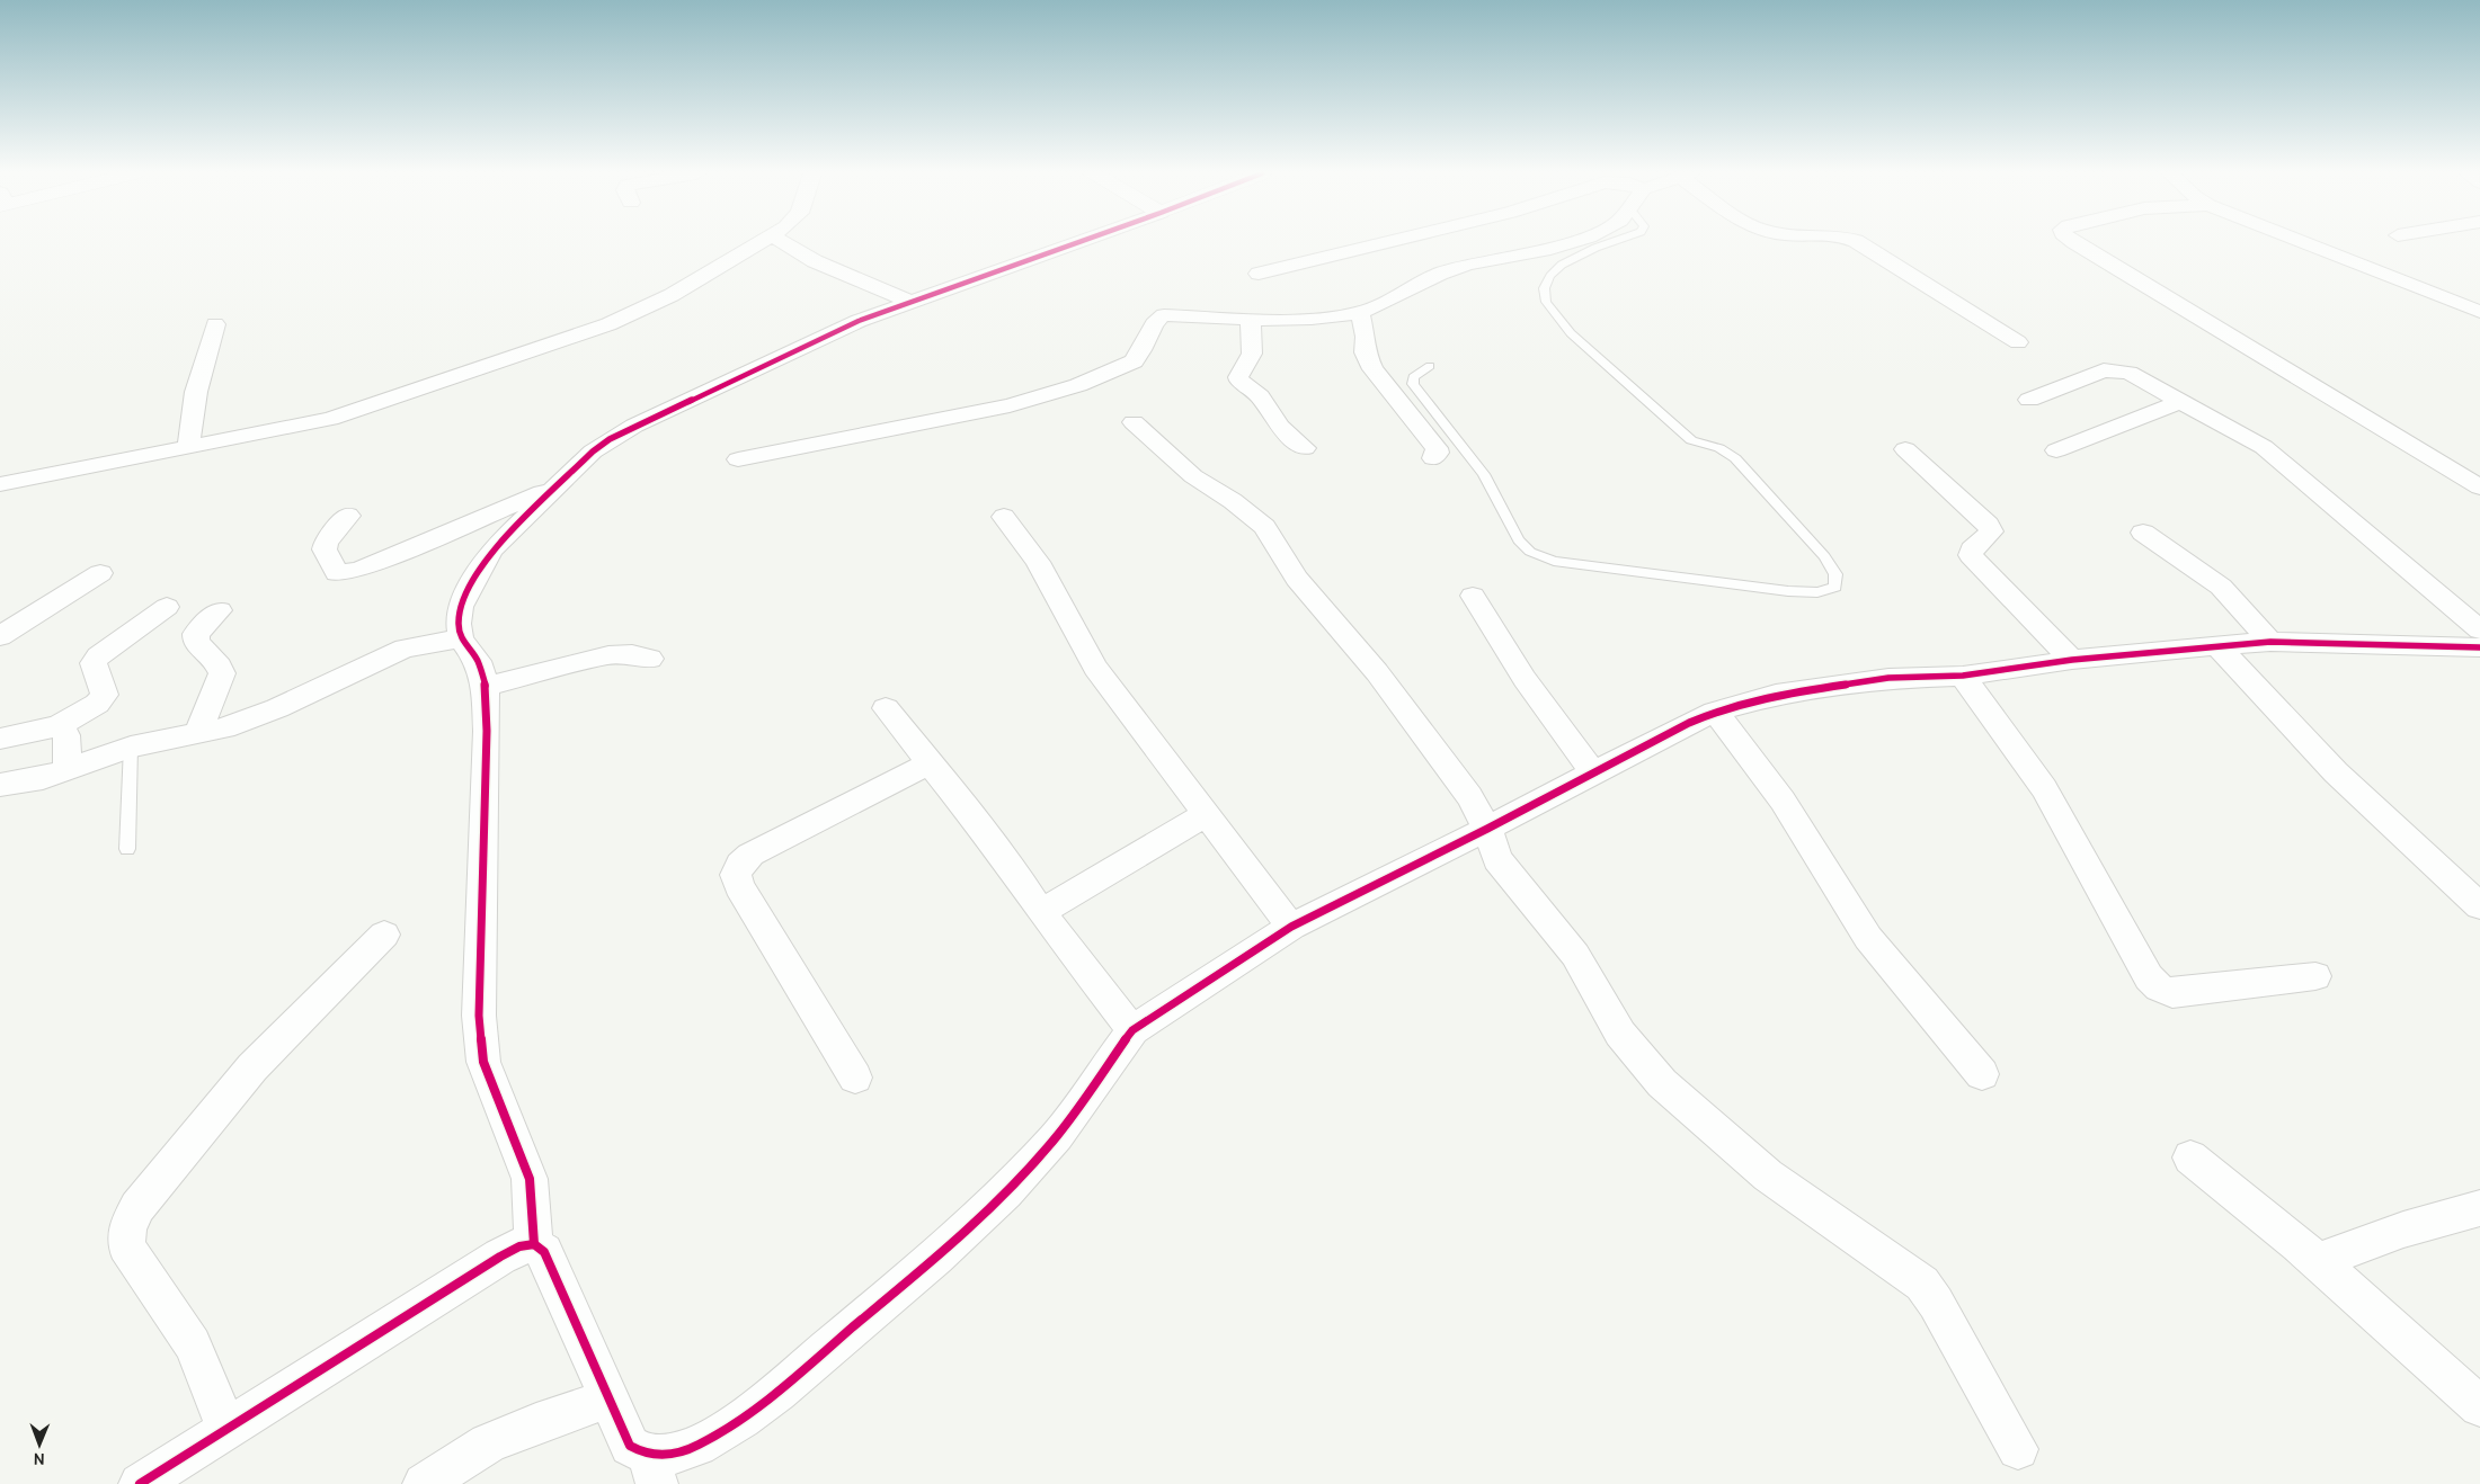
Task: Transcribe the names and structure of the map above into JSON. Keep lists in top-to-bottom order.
{
  "north": "bottom"
}
